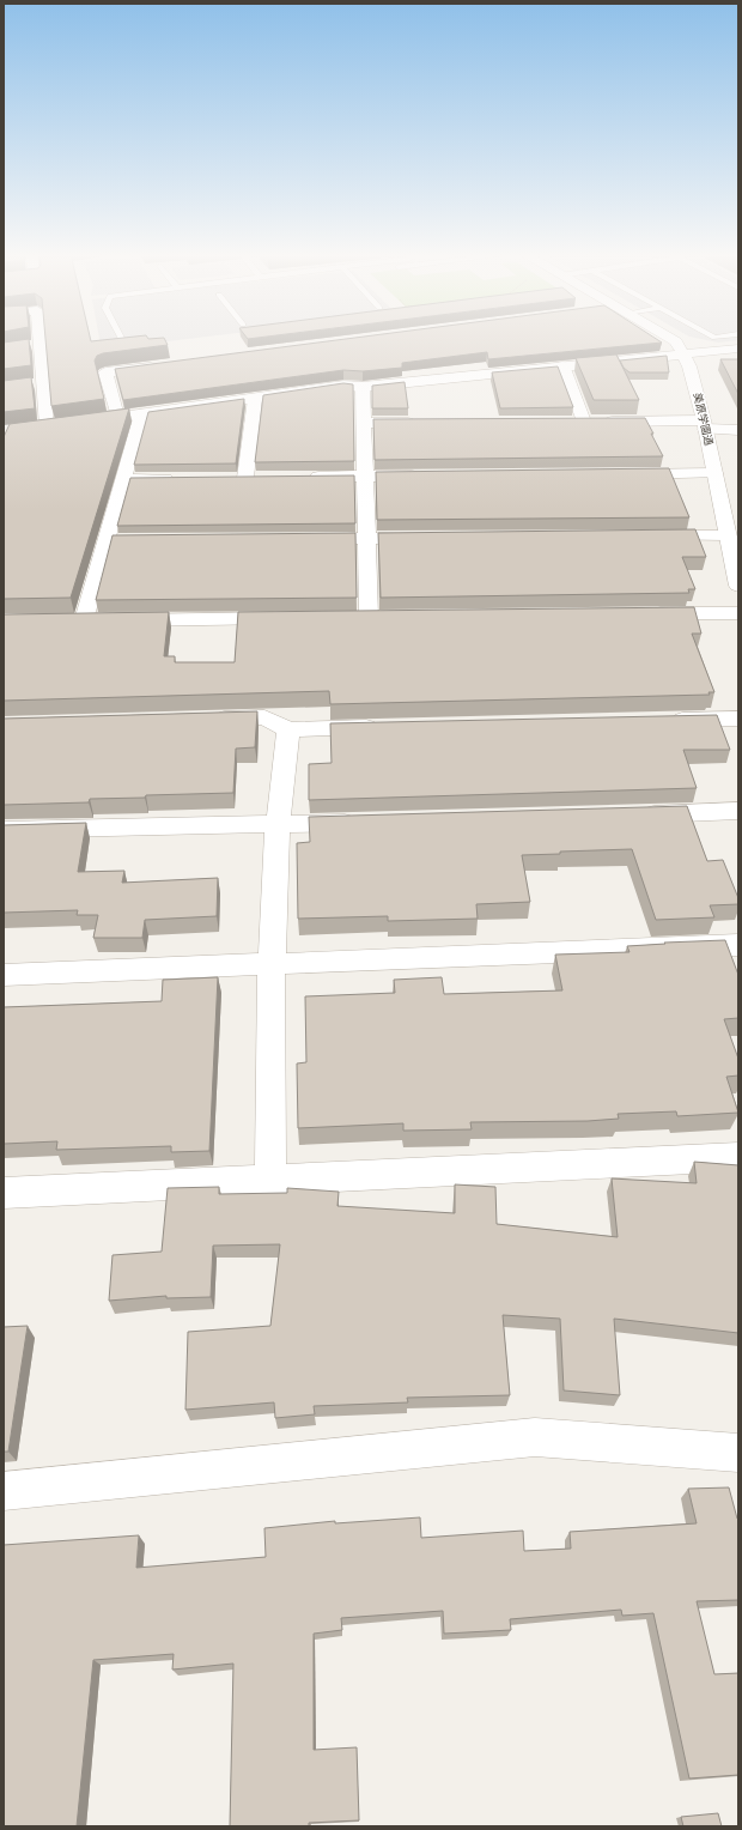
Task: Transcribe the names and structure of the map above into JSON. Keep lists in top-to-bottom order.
{
  "streets": {
    "street": ["美原学園通"]
  }
}
